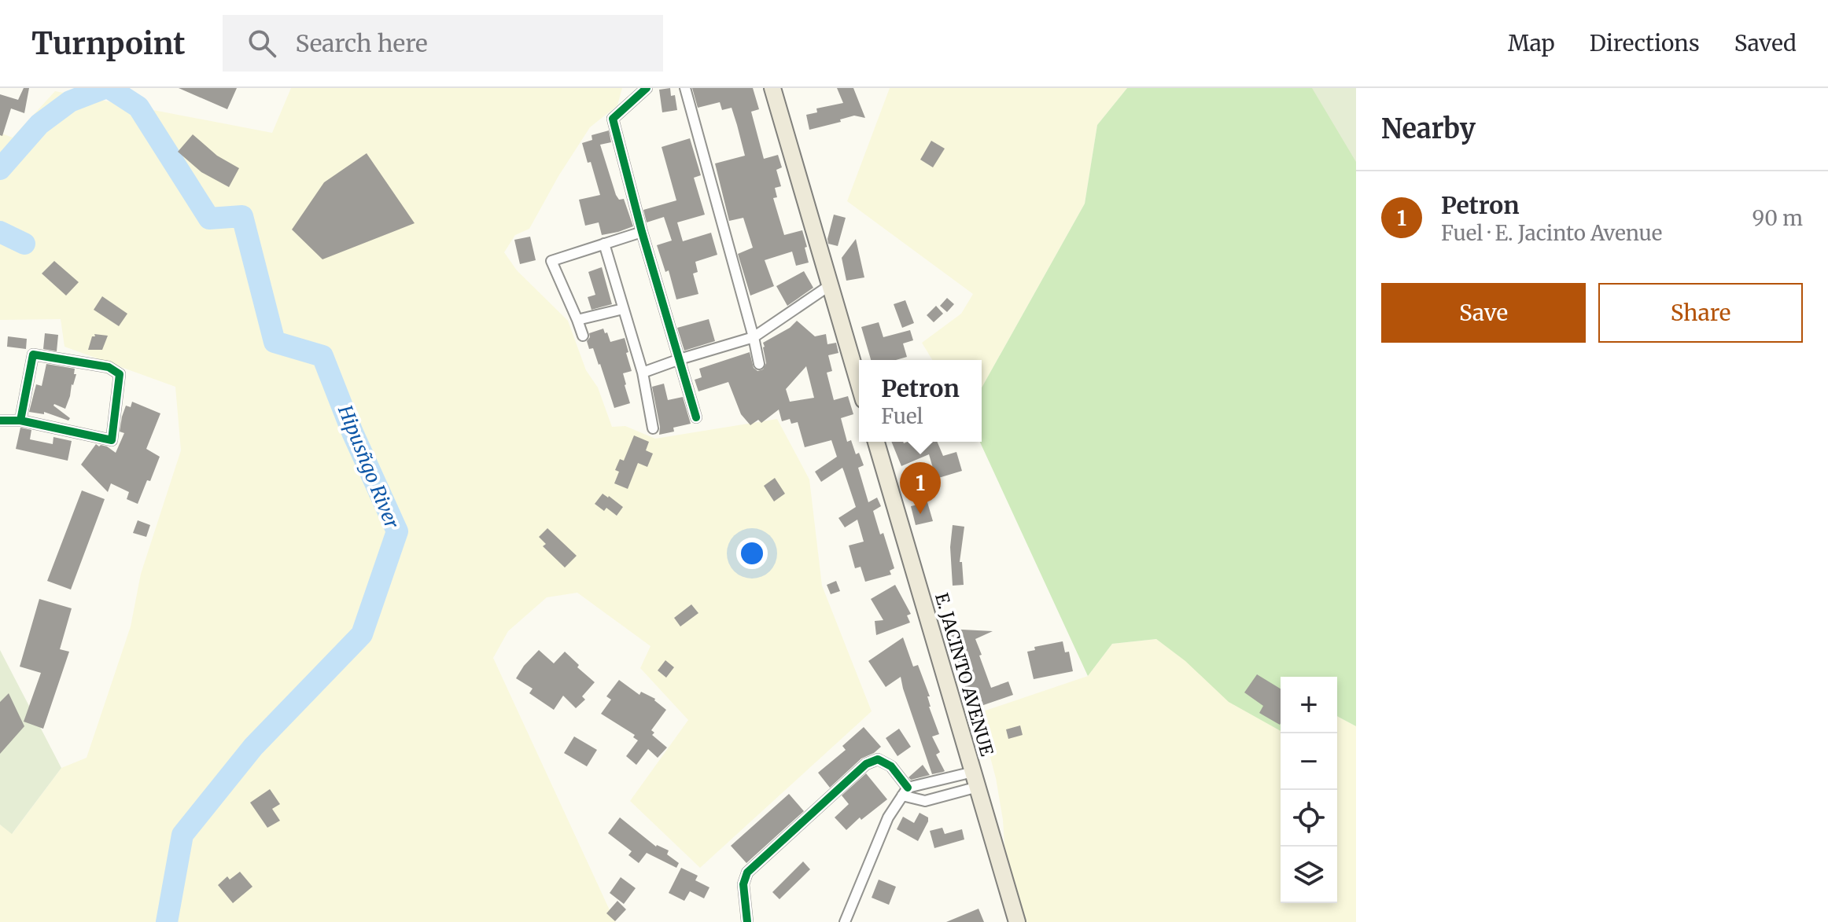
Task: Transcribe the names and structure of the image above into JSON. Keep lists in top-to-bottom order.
{
  "streets": {
    "main road": ["E. JACINTO AVENUE"]
  },
  "water": ["Hipusñgo River"],
  "page": {
    "header": "Turnpoint",
    "search": "Search here",
    "nav": ["Map", "Directions", "Saved"],
    "heading": "Nearby",
    "list": [
      {
        "mark": "1",
        "name": "Petron",
        "note": "Fuel · E. Jacinto Avenue",
        "value": "90 m"
      }
    ],
    "buttons": ["Save", "Share"],
    "popup": ["Petron", "Fuel"],
    "pins": "1",
    "map_buttons": ["+", "−"]
  }
}
